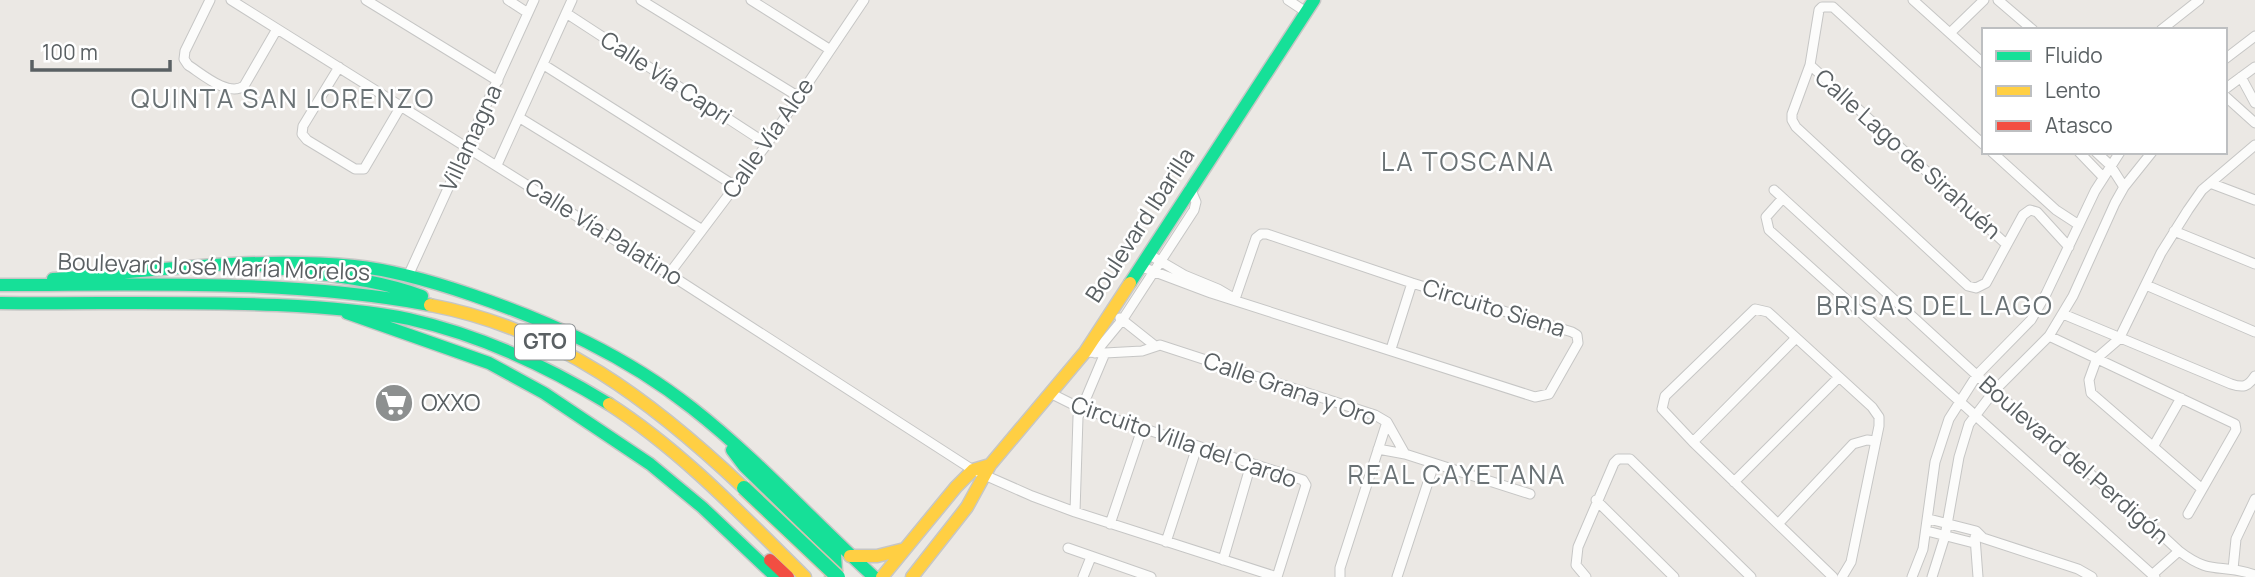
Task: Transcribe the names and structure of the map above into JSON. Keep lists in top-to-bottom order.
{
  "streets": {
    "street": [
      "Calle Vía Capri",
      "Villamagna",
      "Calle Vía Alce",
      "Calle Lago de Sirahuén",
      "Boulevard Ibarilla",
      "Calle Vía Palatino",
      "Boulevard José María Morelos",
      "Circuito Siena",
      "GTO",
      "Calle Grana y Oro",
      "Circuito Villa del Cardo",
      "Boulevard del Perdigón"
    ]
  },
  "crossings": [
    ["Calle Vía Capri", "Calle Vía Alce"],
    ["Villamagna", "Calle Vía Palatino"],
    ["Villamagna", "Boulevard José María Morelos"],
    ["Calle Vía Alce", "Calle Vía Palatino"],
    ["Boulevard Ibarilla", "Circuito Siena"],
    ["Boulevard Ibarilla", "Calle Grana y Oro"],
    ["Boulevard Ibarilla", "Circuito Villa del Cardo"]
  ],
  "districts": [
    "QUINTA SAN LORENZO",
    "LA TOSCANA",
    "BRISAS DEL LAGO",
    "REAL CAYETANA"
  ],
  "places": {
    "supermarket": ["OXXO"]
  },
  "legend": ["Fluido", "Lento", "Atasco"],
  "scale_bar": "100 m"
}
